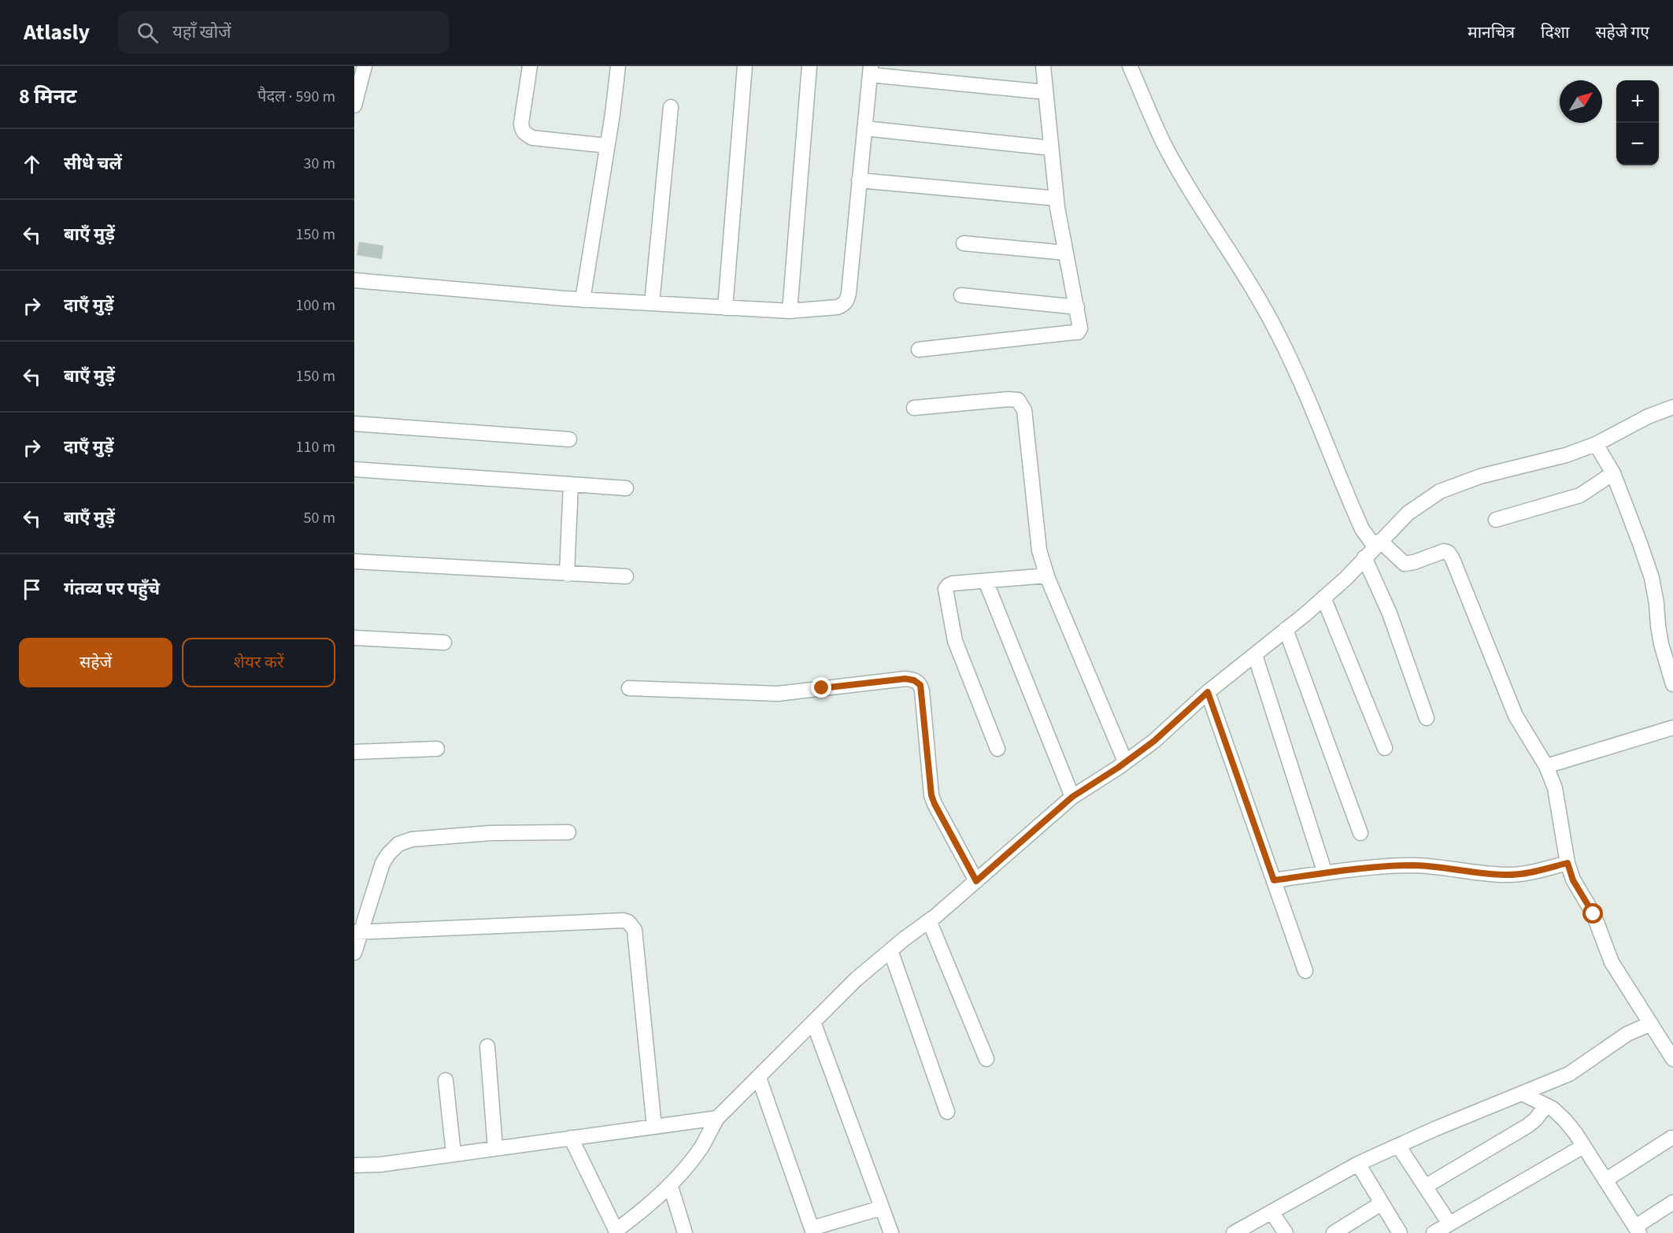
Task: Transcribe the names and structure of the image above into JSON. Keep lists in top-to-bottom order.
{
  "north": "top right",
  "page": {
    "header": "Atlasly",
    "search": "यहाँ खोजें",
    "nav": ["मानचित्र", "दिशा", "सहेजे गए"],
    "heading": ["8 मिनट", "पैदल · 590 m"],
    "map_buttons": ["+", "−"],
    "list": [
      ["सीधे चलें", "30 m"],
      ["बाएँ मुड़ें", "150 m"],
      ["दाएँ मुड़ें", "100 m"],
      ["बाएँ मुड़ें", "150 m"],
      ["दाएँ मुड़ें", "110 m"],
      ["बाएँ मुड़ें", "50 m"],
      "गंतव्य पर पहुँचे"
    ],
    "buttons": ["सहेजें", "शेयर करें"]
  }
}
